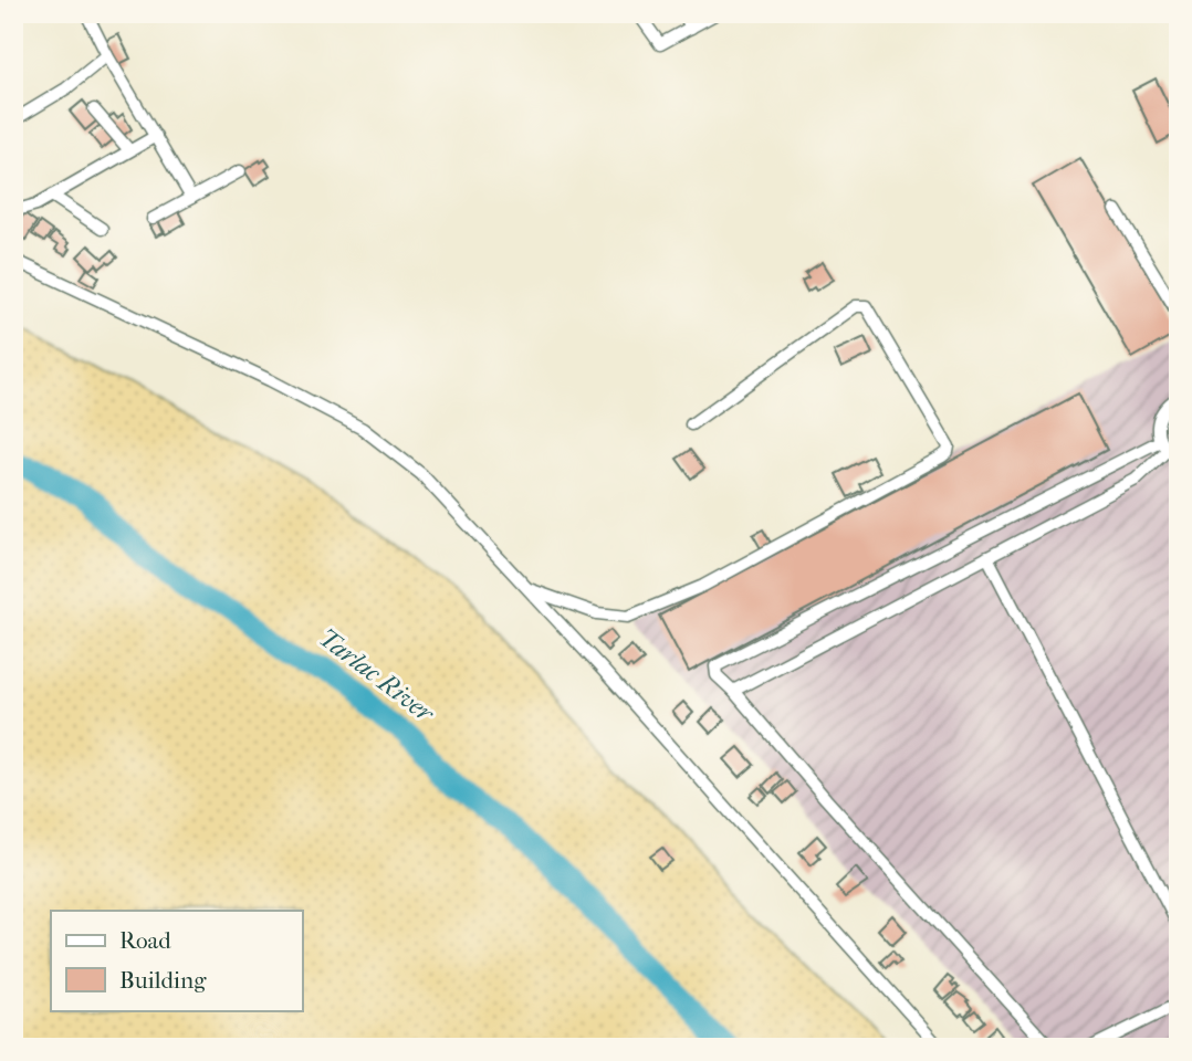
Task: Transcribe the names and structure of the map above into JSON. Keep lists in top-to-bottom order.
{
  "water": ["Tarlac River"],
  "legend": ["Road", "Building"]
}
